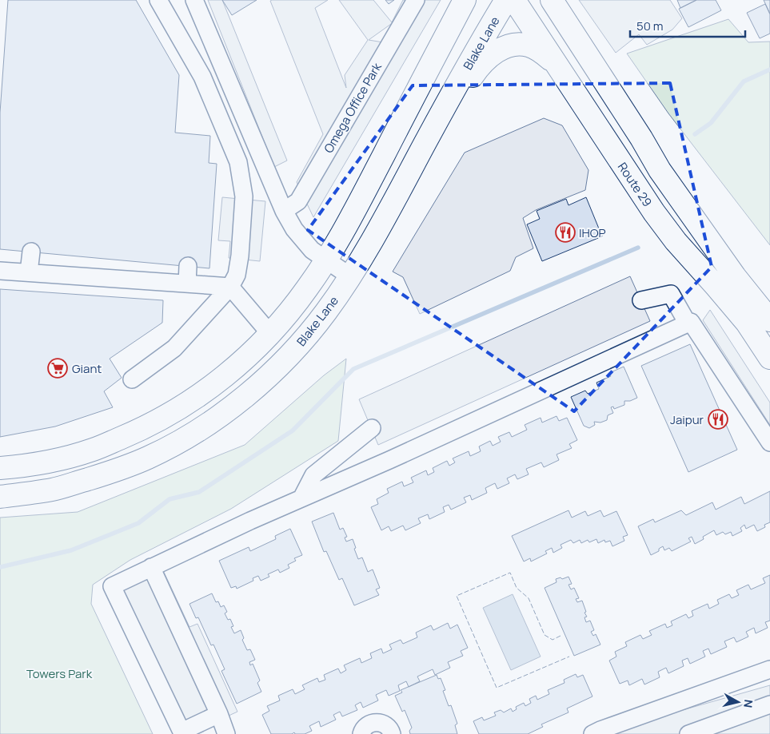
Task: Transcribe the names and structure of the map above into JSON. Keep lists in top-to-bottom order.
{
  "streets": {
    "main road": ["Blake Lane", "Route 29"],
    "street": ["Omega Office Park"]
  },
  "parks": ["Towers Park"],
  "places": {
    "restaurant": ["IHOP", "Jaipur"],
    "supermarket": ["Giant"]
  },
  "scale_bar": "50 m",
  "north": "right"
}
